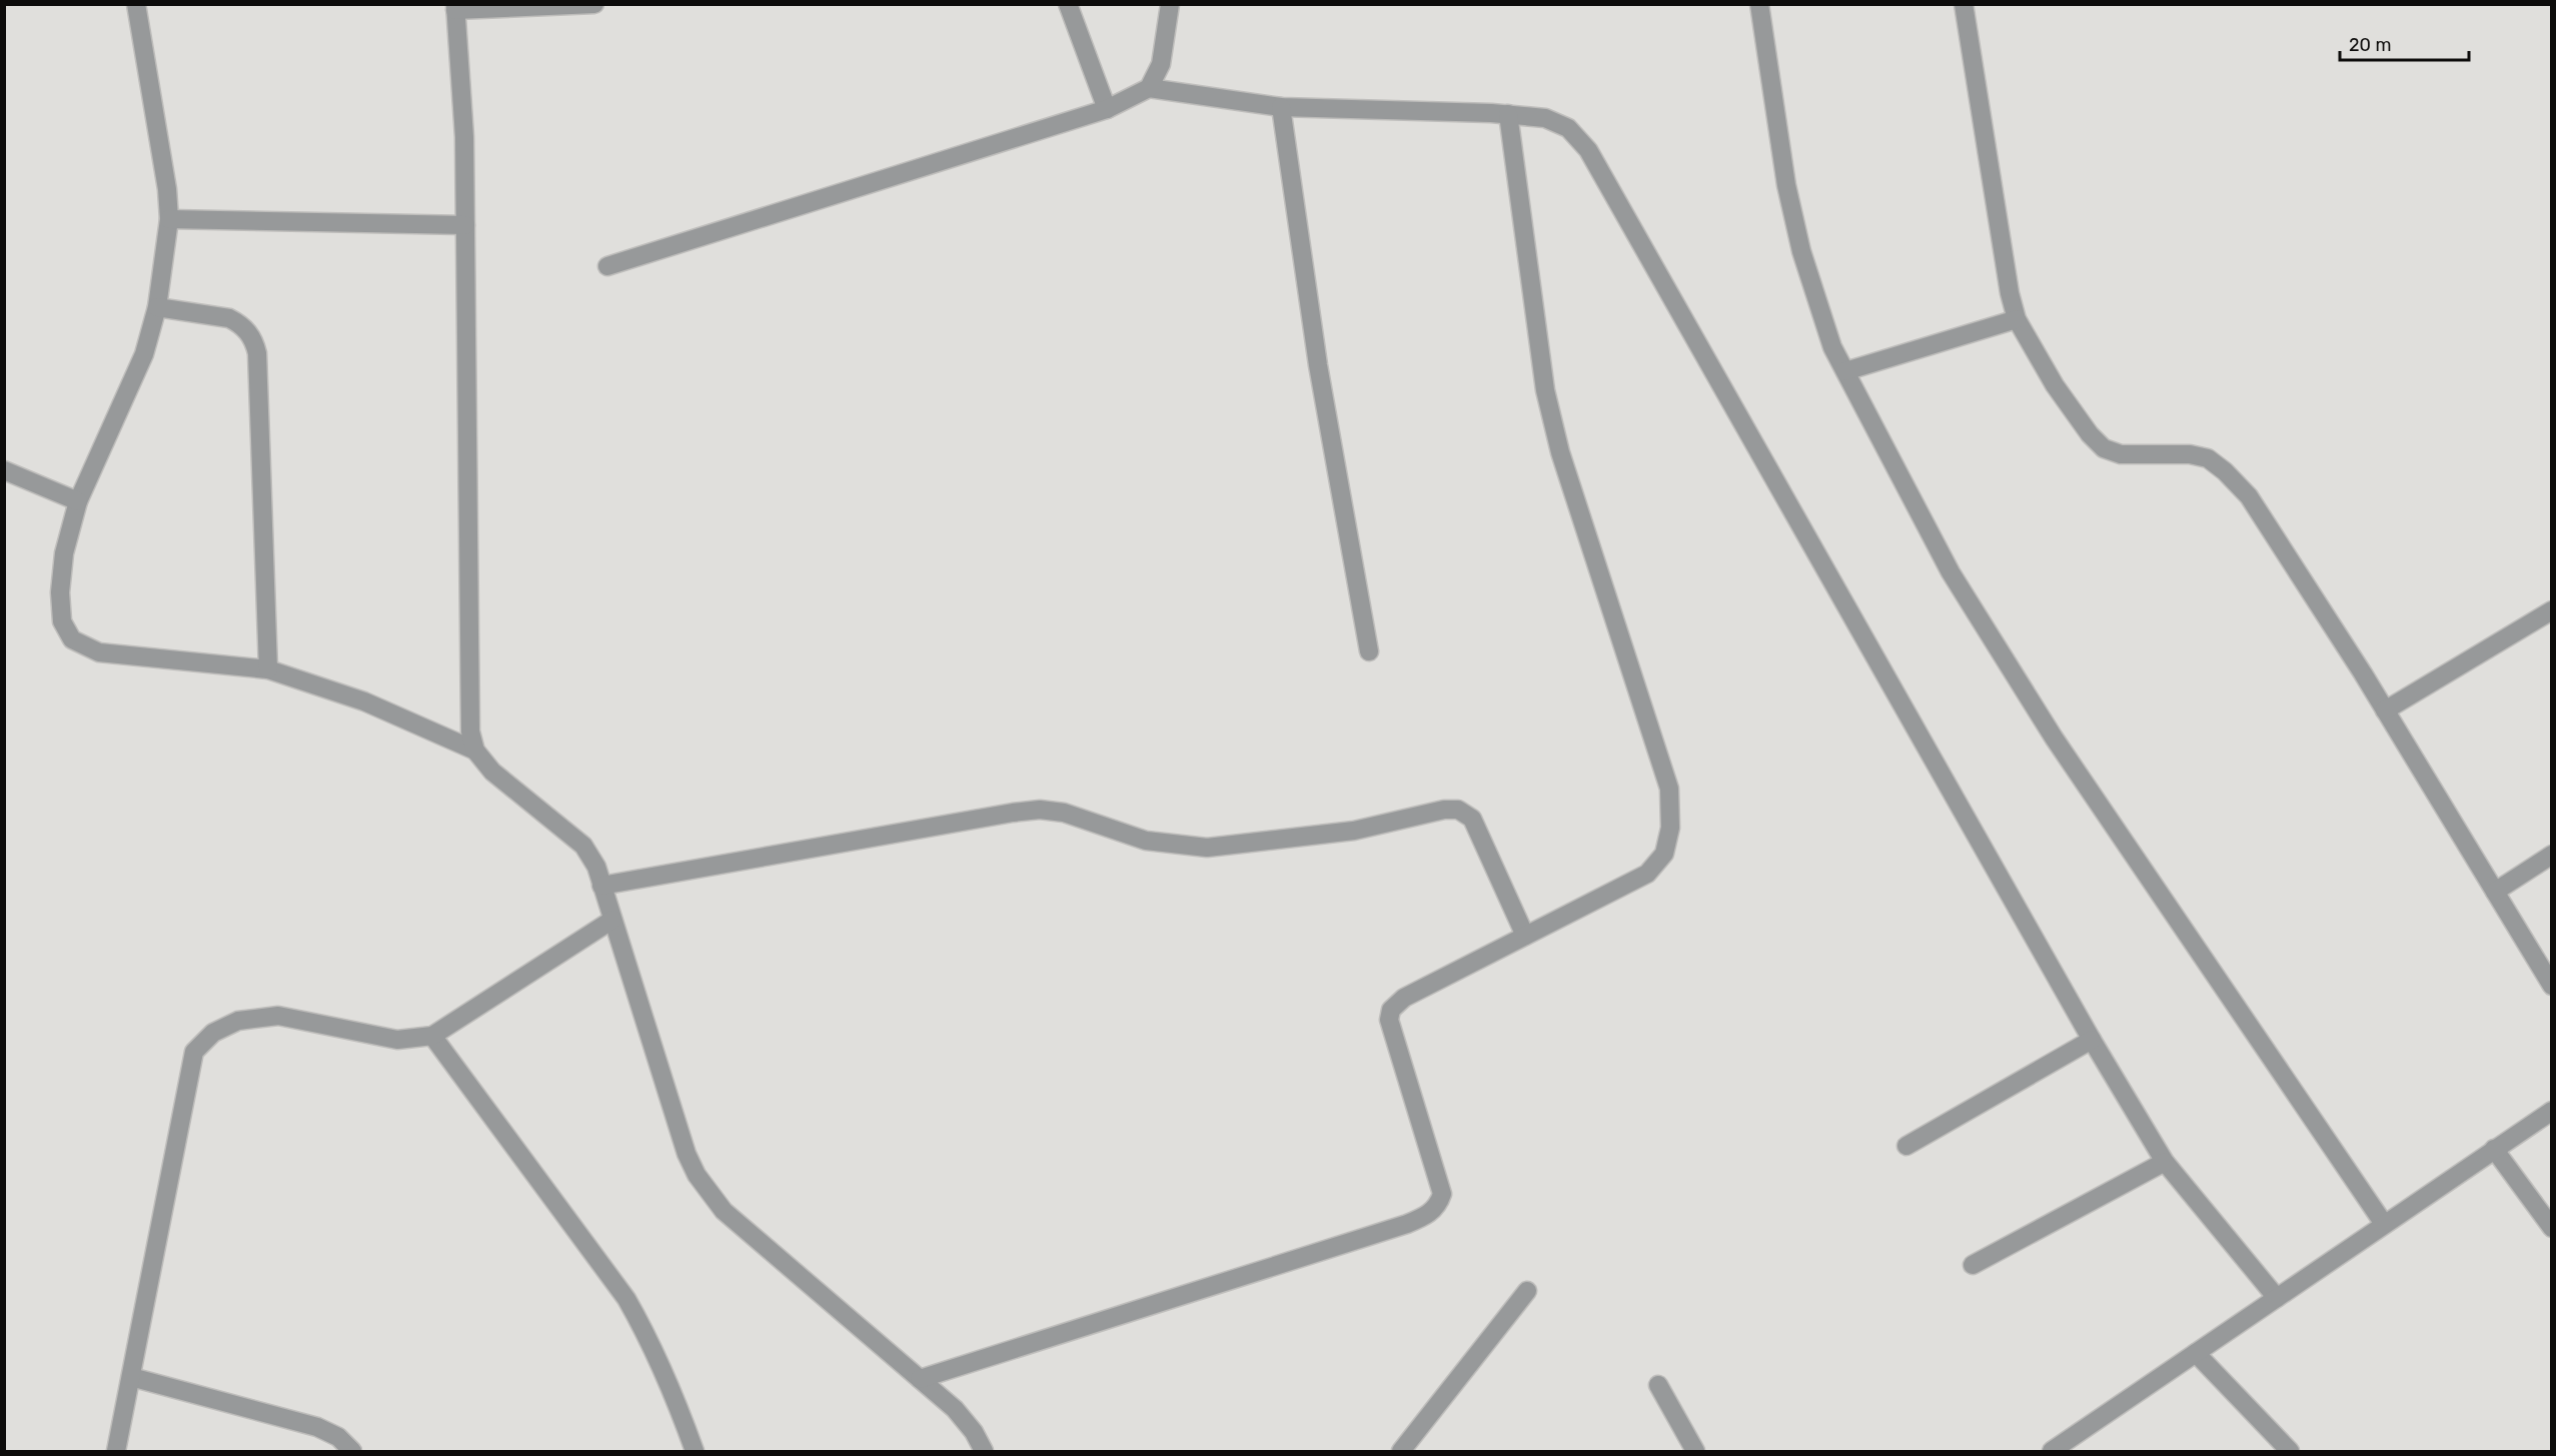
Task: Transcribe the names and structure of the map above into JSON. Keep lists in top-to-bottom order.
{
  "scale_bar": "20 m"
}
